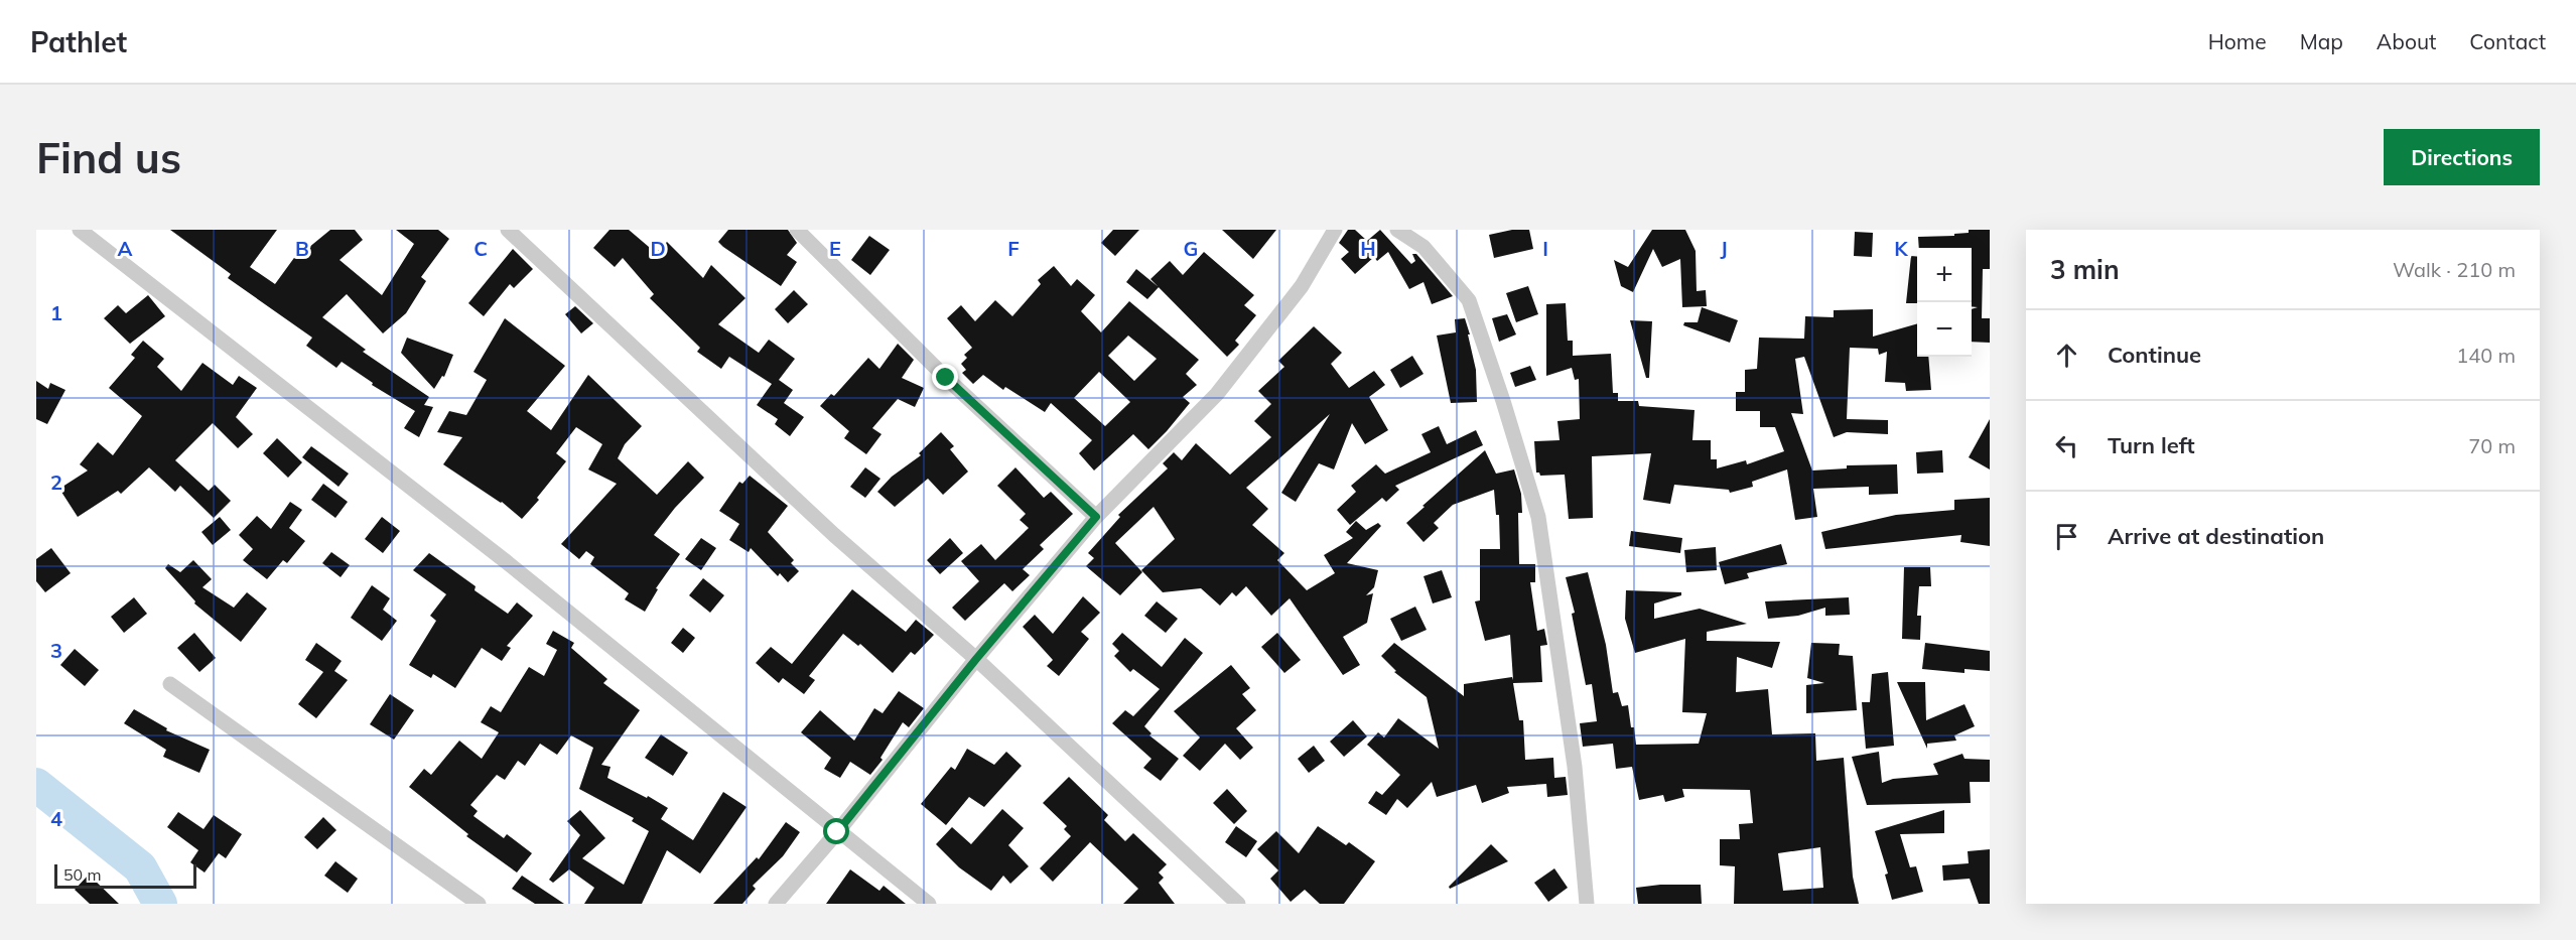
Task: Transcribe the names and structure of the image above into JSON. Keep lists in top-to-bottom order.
{
  "scale_bar": "50 m",
  "page": {
    "header": "Pathlet",
    "nav": [
      "Home",
      "Map",
      "About",
      "Contact"
    ],
    "buttons": "Directions",
    "title": "Find us",
    "heading": ["3 min", "Walk · 210 m"],
    "map_buttons": ["+", "−"],
    "list": [
      ["Continue", "140 m"],
      ["Turn left", "70 m"],
      "Arrive at destination"
    ],
    "scale": "50 m"
  },
  "grid": {
    "columns": [
      "A",
      "B",
      "C",
      "D",
      "E",
      "F",
      "G",
      "H",
      "I",
      "J",
      "K"
    ],
    "rows": [
      "1",
      "2",
      "3",
      "4"
    ]
  }
}
